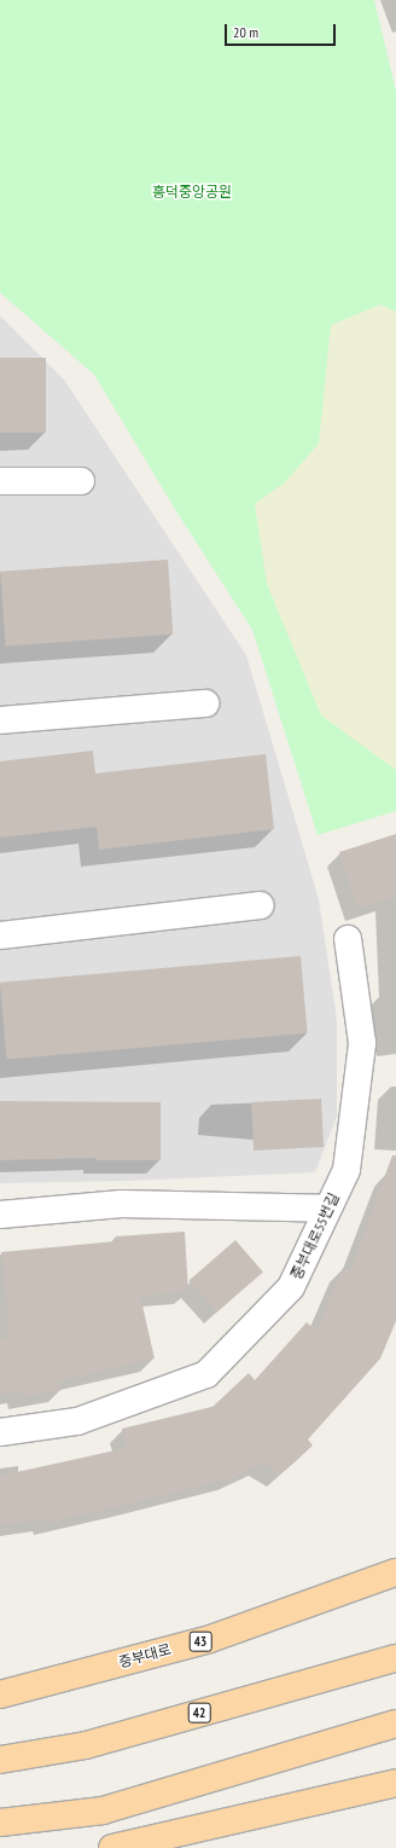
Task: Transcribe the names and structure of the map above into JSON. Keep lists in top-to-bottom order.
{
  "streets": {
    "main road": ["43", "중부대로", "42"],
    "street": ["중부대로55번길"]
  },
  "parks": ["흥덕중앙공원"],
  "scale_bar": "20 m"
}
